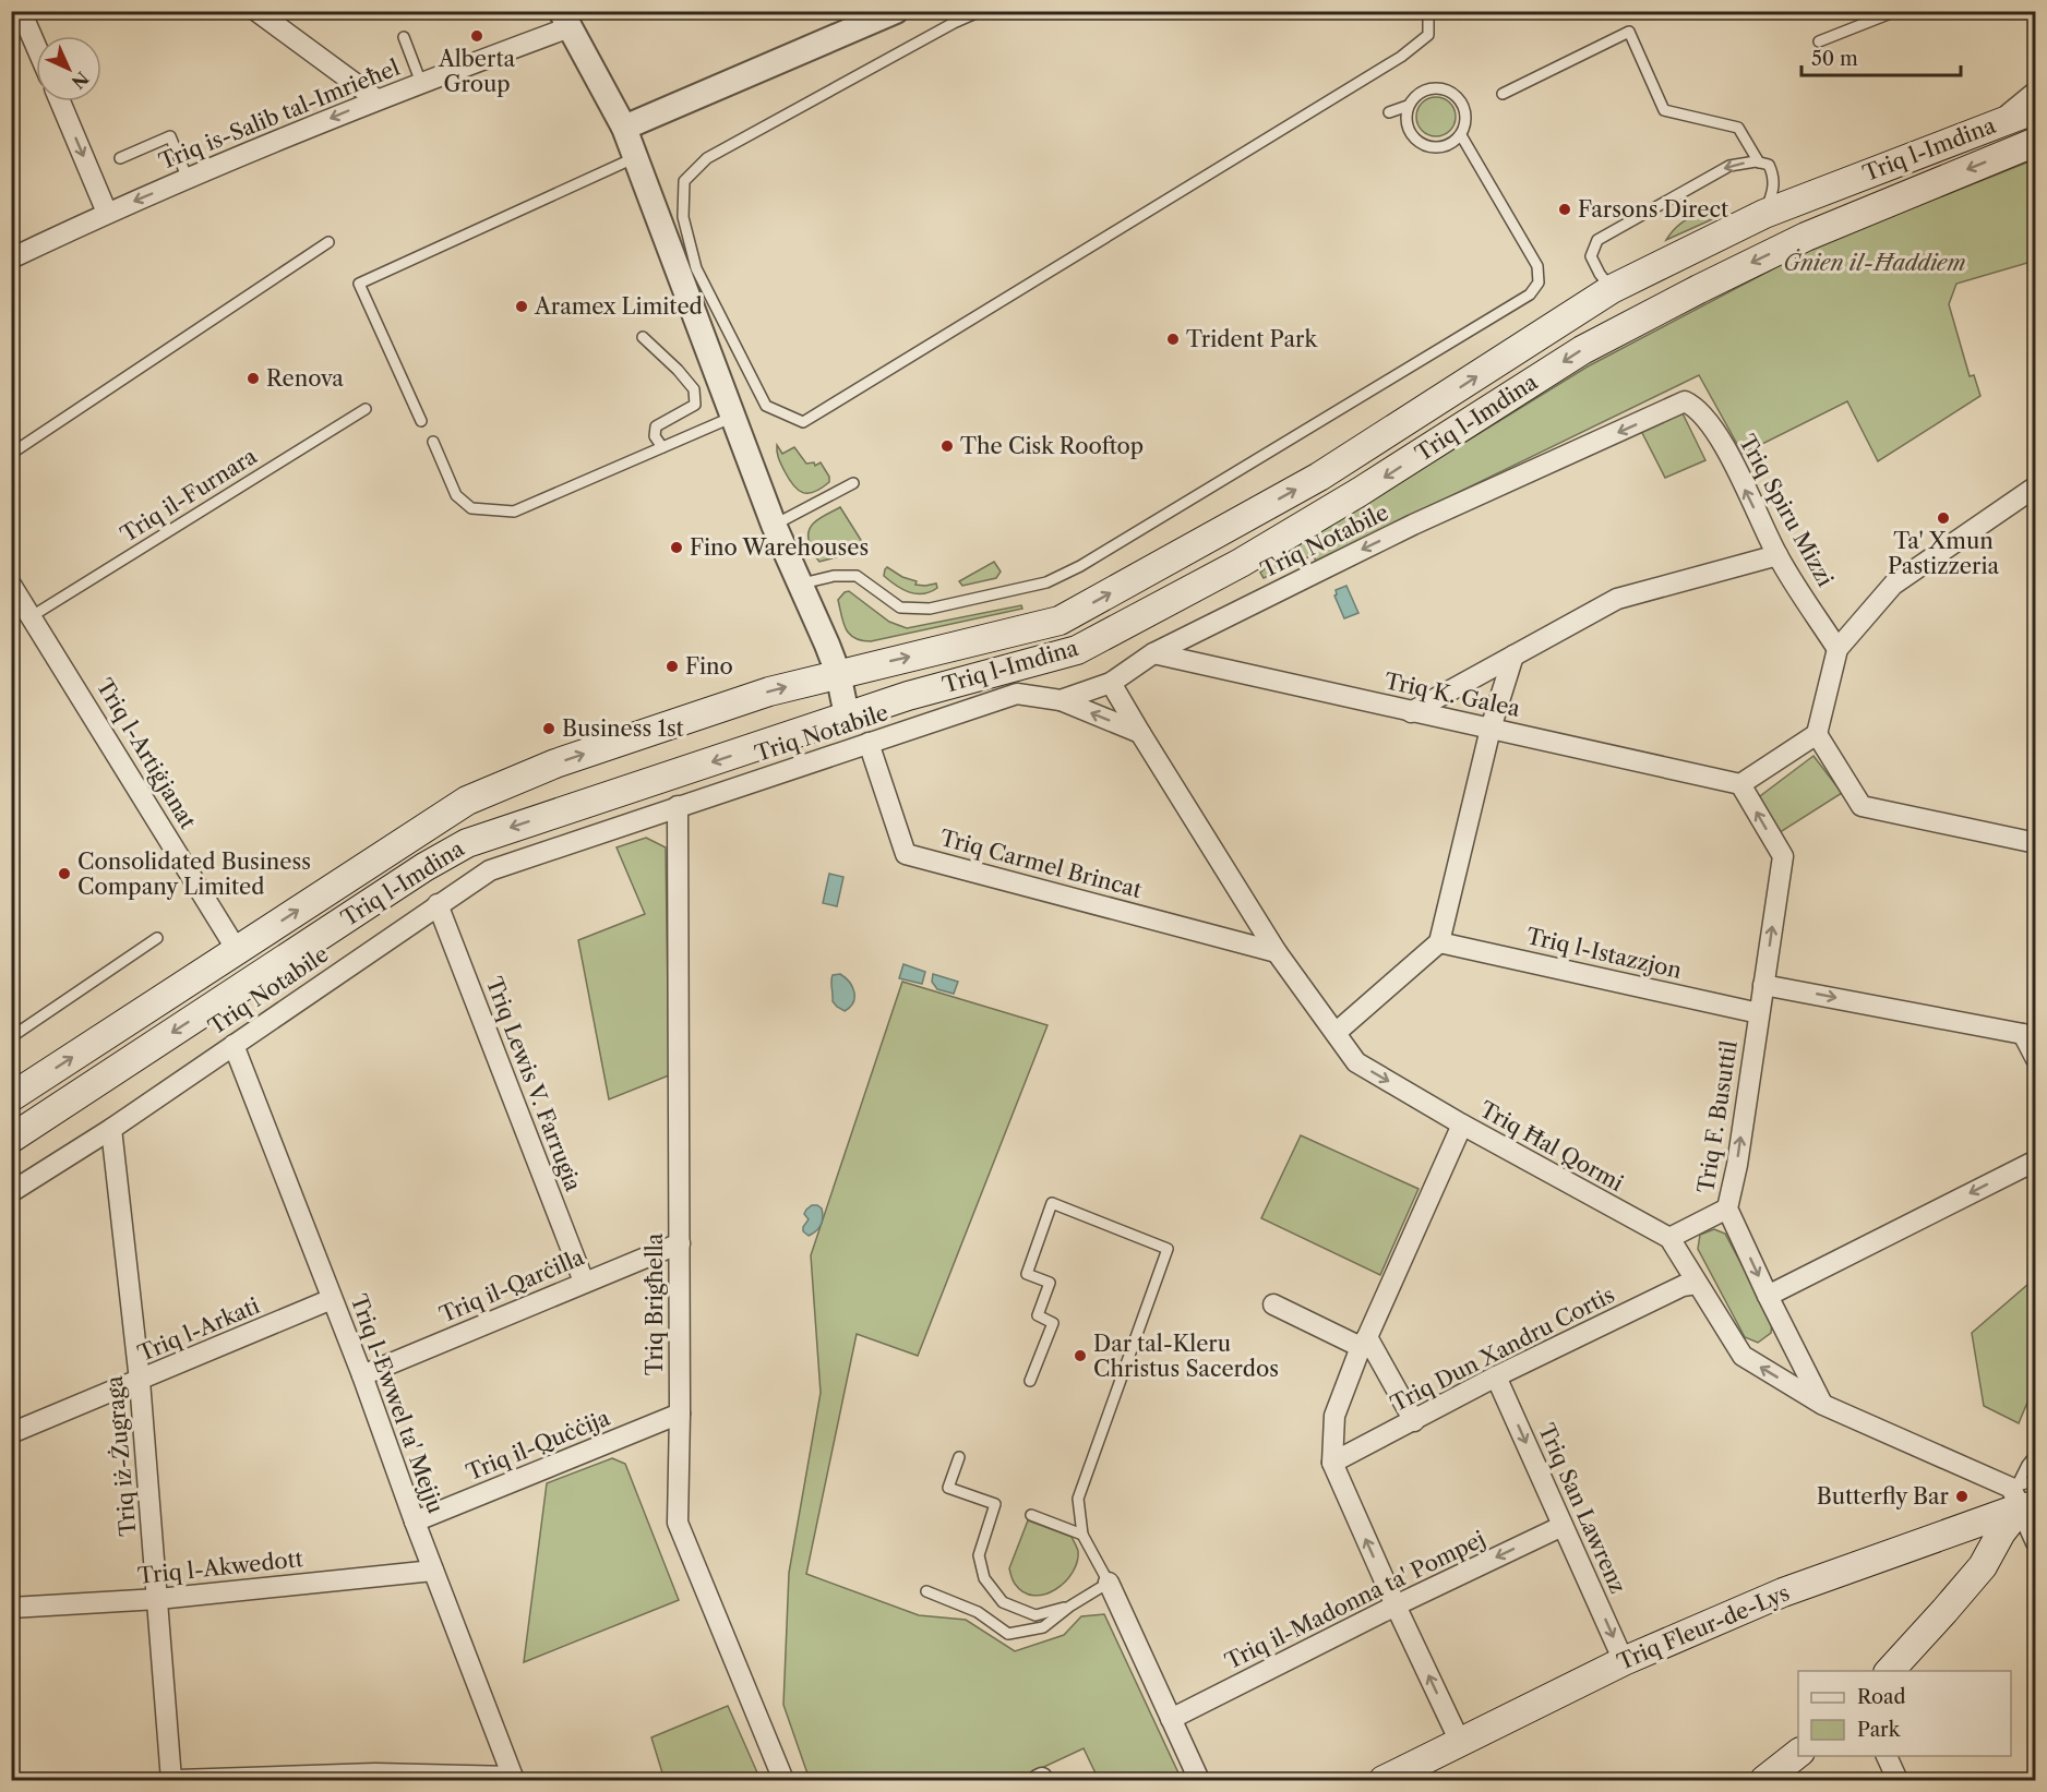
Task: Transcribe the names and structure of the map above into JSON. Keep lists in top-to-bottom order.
{
  "streets": {
    "main road": ["Triq l-Imdina", "Triq Fleur-de-Lys"],
    "street": [
      "Triq is-Salib tal-Imrieħel",
      "Triq Spiru Mizzi",
      "Triq Notabile",
      "Triq K. Galea",
      "Triq l-Artiġjanat",
      "Triq Carmel Brincat",
      "Triq l-Istazzjon",
      "Triq Lewis V. Farrugia",
      "Triq F. Busuttil",
      "Triq Ħal Qormi",
      "Triq il-Qarċilla",
      "Triq Brigħella",
      "Triq l-Arkati",
      "Triq Dun Xandru Cortis",
      "Triq l-Ewwel ta' Mejju",
      "Triq il-Quċċija",
      "Triq iż-Żugraga",
      "Triq San Lawrenz",
      "Triq l-Akwedott",
      "Triq il-Madonna ta' Pompej"
    ],
    "lane": ["Triq il-Furnara"]
  },
  "crossings": [
    ["Triq l-Imdina", "Triq l-Artiġjanat"],
    ["Triq il-Furnara", "Triq l-Artiġjanat"],
    ["Triq Spiru Mizzi", "Triq Notabile"],
    ["Triq Notabile", "Triq K. Galea"],
    ["Triq Notabile", "Triq Carmel Brincat"],
    ["Triq Notabile", "Triq Lewis V. Farrugia"],
    ["Triq Notabile", "Triq Ħal Qormi"],
    ["Triq Notabile", "Triq Brigħella"],
    ["Triq Notabile", "Triq l-Ewwel ta' Mejju"],
    ["Triq Notabile", "Triq iż-Żugraga"],
    ["Triq K. Galea", "Triq F. Busuttil"],
    ["Triq Carmel Brincat", "Triq Ħal Qormi"],
    ["Triq l-Istazzjon", "Triq F. Busuttil"],
    ["Triq Lewis V. Farrugia", "Triq il-Qarċilla"],
    ["Triq F. Busuttil", "Triq Ħal Qormi"],
    ["Triq Ħal Qormi", "Triq Dun Xandru Cortis"],
    ["Triq Ħal Qormi", "Triq Fleur-de-Lys"],
    ["Triq il-Qarċilla", "Triq Brigħella"],
    ["Triq il-Qarċilla", "Triq l-Ewwel ta' Mejju"],
    ["Triq Brigħella", "Triq il-Quċċija"],
    ["Triq l-Arkati", "Triq l-Ewwel ta' Mejju"],
    ["Triq l-Arkati", "Triq iż-Żugraga"],
    ["Triq Dun Xandru Cortis", "Triq San Lawrenz"],
    ["Triq l-Ewwel ta' Mejju", "Triq il-Quċċija"],
    ["Triq l-Ewwel ta' Mejju", "Triq l-Akwedott"],
    ["Triq iż-Żugraga", "Triq l-Akwedott"],
    ["Triq San Lawrenz", "Triq il-Madonna ta' Pompej"],
    ["Triq San Lawrenz", "Triq Fleur-de-Lys"]
  ],
  "one_way": [
    "Triq is-Salib tal-Imrieħel",
    "Triq Spiru Mizzi",
    "Triq San Lawrenz",
    "Triq il-Madonna ta' Pompej"
  ],
  "parks": ["Ġnien il-Ħaddiem"],
  "places": [
    "Alberta Group",
    "Farsons Direct",
    "Aramex Limited",
    "Trident Park",
    "Renova",
    "The Cisk Rooftop",
    "Ta' Xmun Pastizzeria",
    "Fino Warehouses",
    "Fino",
    "Business 1st",
    "Consolidated Business Company Limited",
    "Dar tal-Kleru Christus Sacerdos",
    "Butterfly Bar"
  ],
  "legend": ["Road", "Park"],
  "scale_bar": "50 m",
  "north": "bottom right"
}
